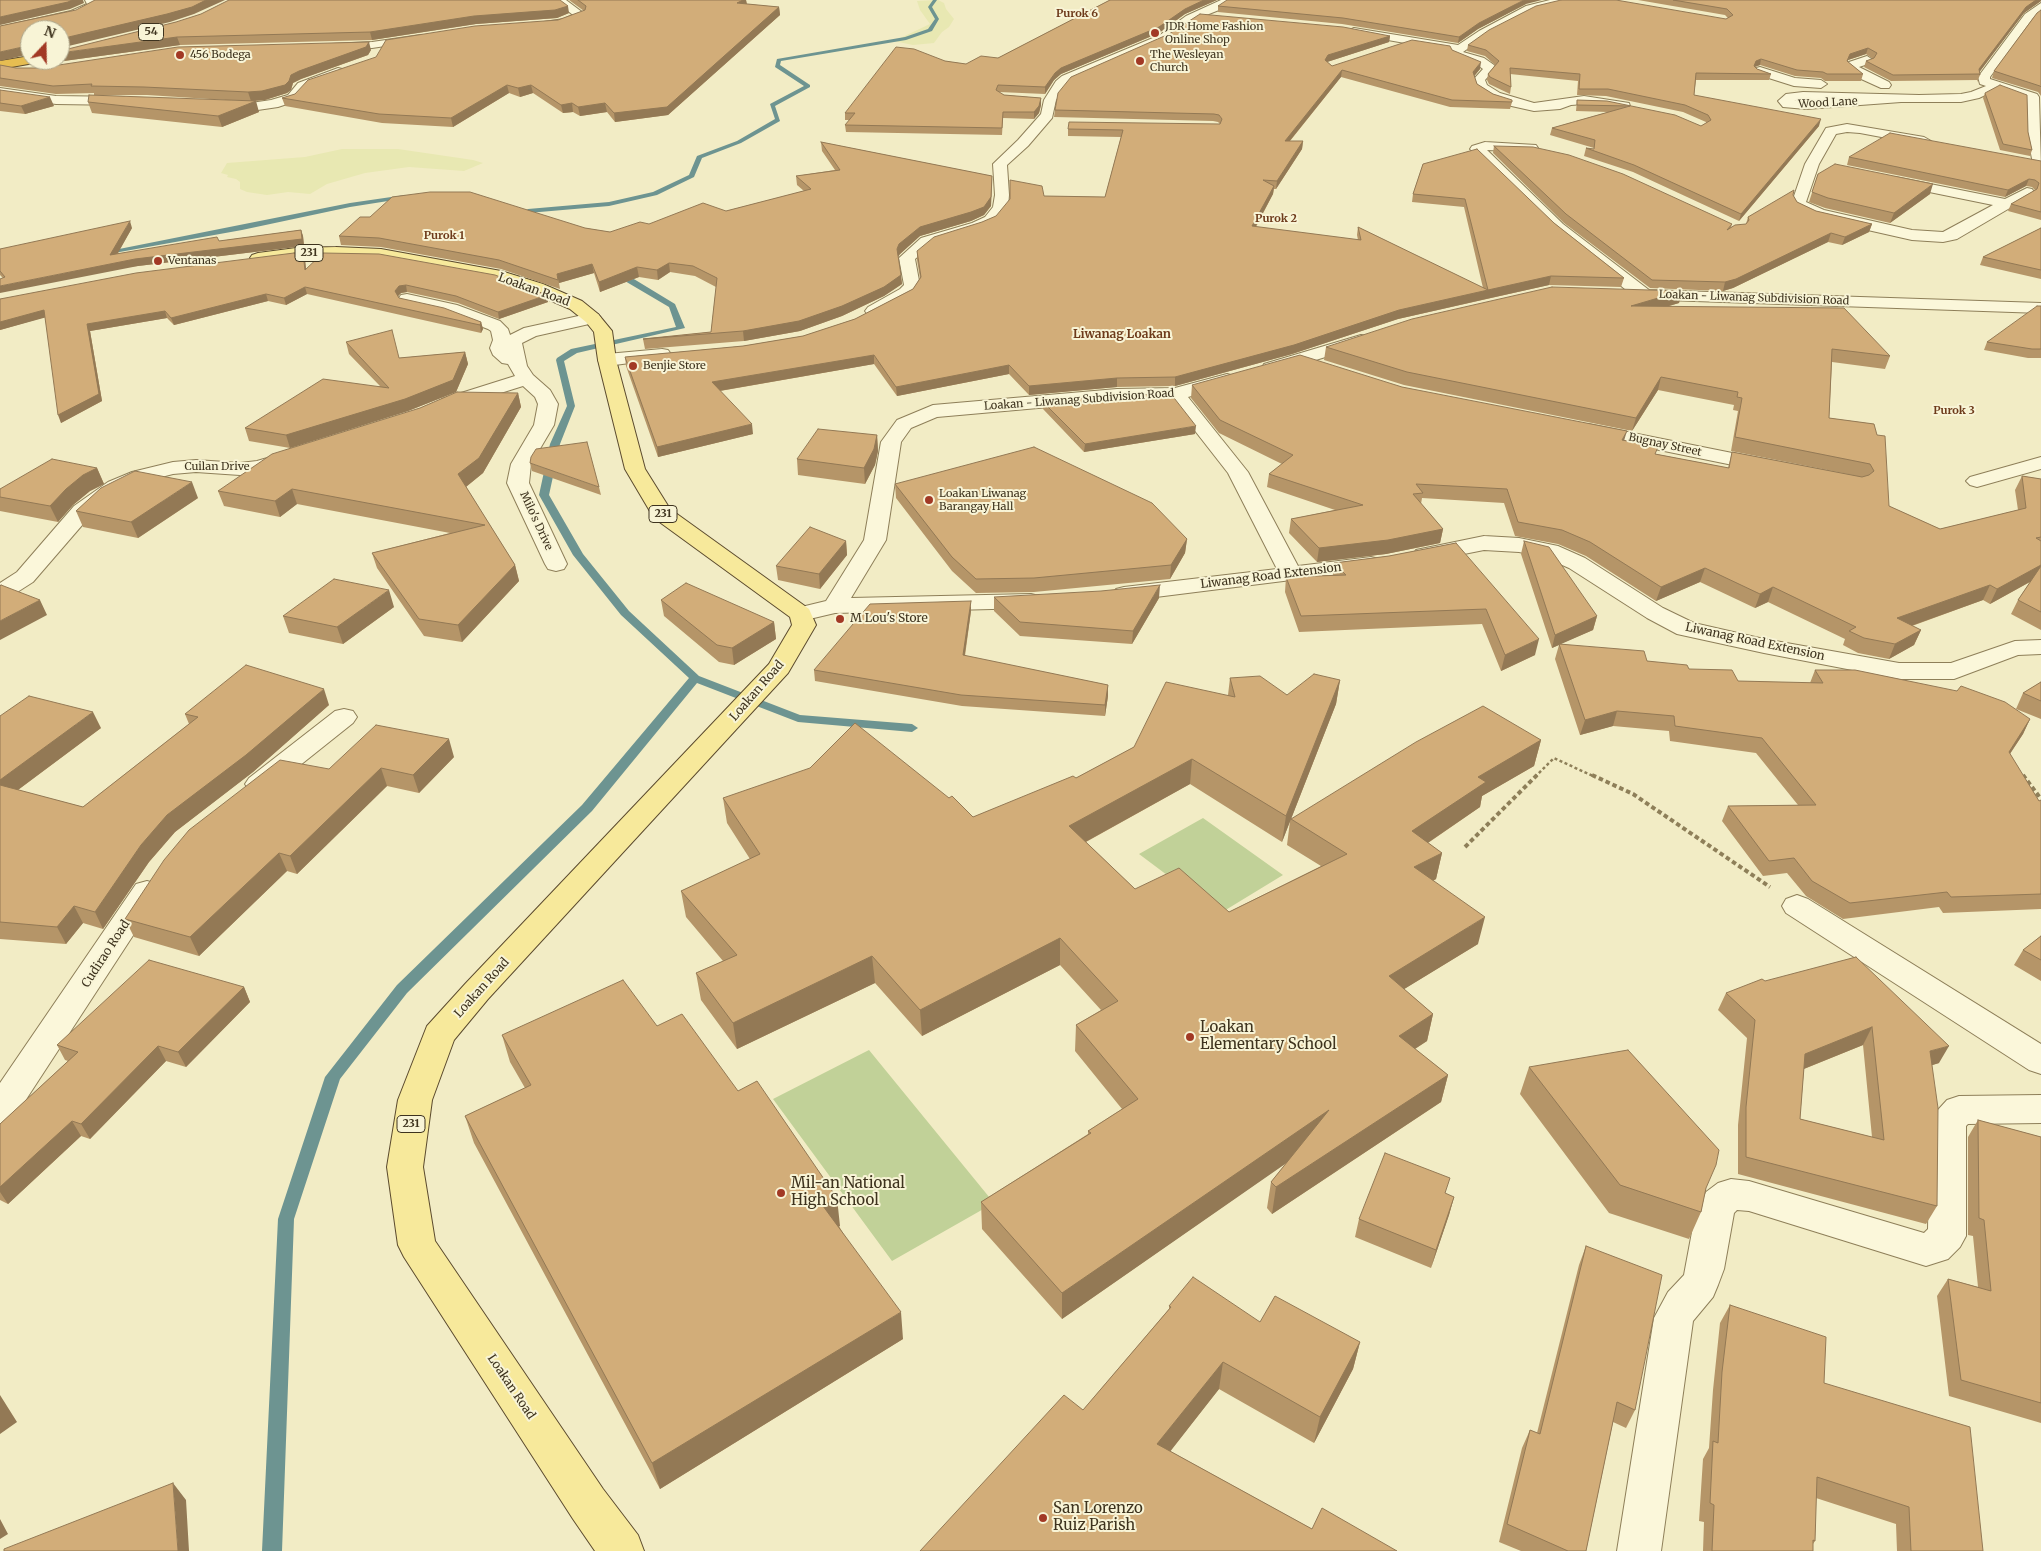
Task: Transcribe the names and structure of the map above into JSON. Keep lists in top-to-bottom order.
{
  "streets": {
    "main road": ["231", "Loakan Road"],
    "street": [
      "Wood Lane",
      "Loakan - Liwanag Subdivision Road",
      "Bugnay Street",
      "Cuilan Drive",
      "Milo's Drive",
      "Liwanag Road Extension",
      "Cudirao Road"
    ]
  },
  "crossings": [
    ["231", "Loakan Road"]
  ],
  "districts": [
    "Purok 6",
    "Purok 2",
    "Purok 1",
    "Liwanag Loakan",
    "Purok 3"
  ],
  "places": [
    "JDR Home Fashion Online Shop",
    "456 Bodega",
    "The Wesleyan Church",
    "Ventanas",
    "Benjie Store",
    "Loakan Liwanag Barangay Hall",
    "M Lou's Store",
    "Loakan Elementary School",
    "Mil-an National High School",
    "San Lorenzo Ruiz Parish"
  ],
  "north": "top"
}
